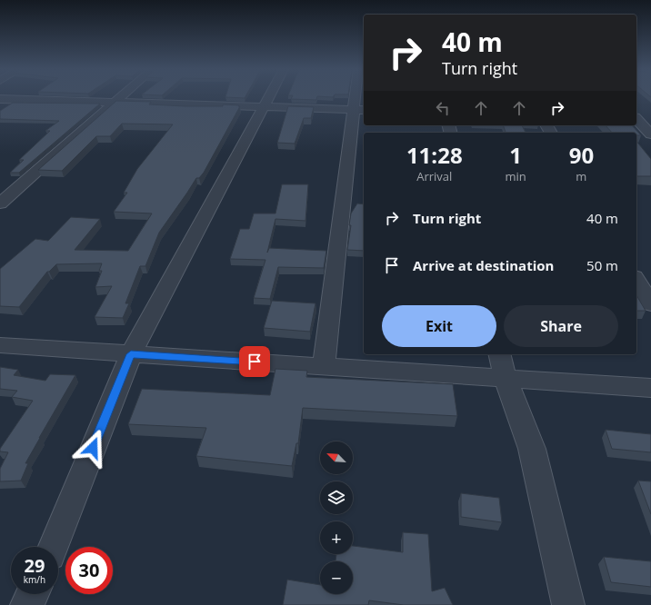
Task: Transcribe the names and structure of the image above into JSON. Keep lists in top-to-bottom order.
{
  "north": "top left",
  "page": {
    "turn": ["40 m", "Turn right"],
    "eta": [
      "11:28",
      "Arrival",
      "1",
      "min",
      "90",
      "m"
    ],
    "list": [
      {
        "name": "Turn right",
        "value": "40 m"
      },
      {
        "name": "Arrive at destination",
        "value": "50 m"
      }
    ],
    "buttons": ["Exit", "Share"],
    "map_buttons": ["+", "−"],
    "speed": "29 km/h",
    "limit": "30"
  }
}
